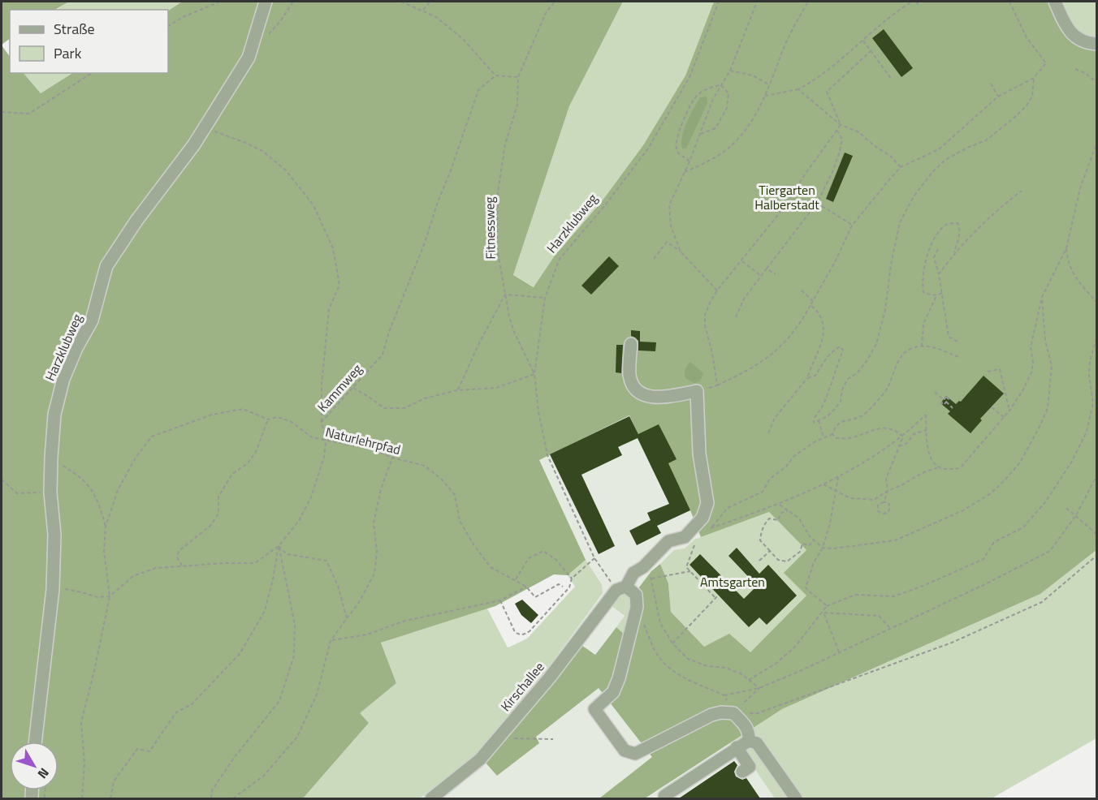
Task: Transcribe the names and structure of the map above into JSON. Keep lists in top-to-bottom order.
{
  "streets": {
    "street": ["Harzklubweg", "Kirschallee"],
    "path": ["Fitnessweg", "Kammweg", "Naturlehrpfad"]
  },
  "crossings": [
    ["Harzklubweg", "Fitnessweg"],
    ["Harzklubweg", "Kirschallee"],
    ["Kammweg", "Naturlehrpfad"]
  ],
  "parks": ["Tiergarten Halberstadt", "Amtsgarten"],
  "legend": ["Straße", "Park"],
  "north": "bottom right"
}
